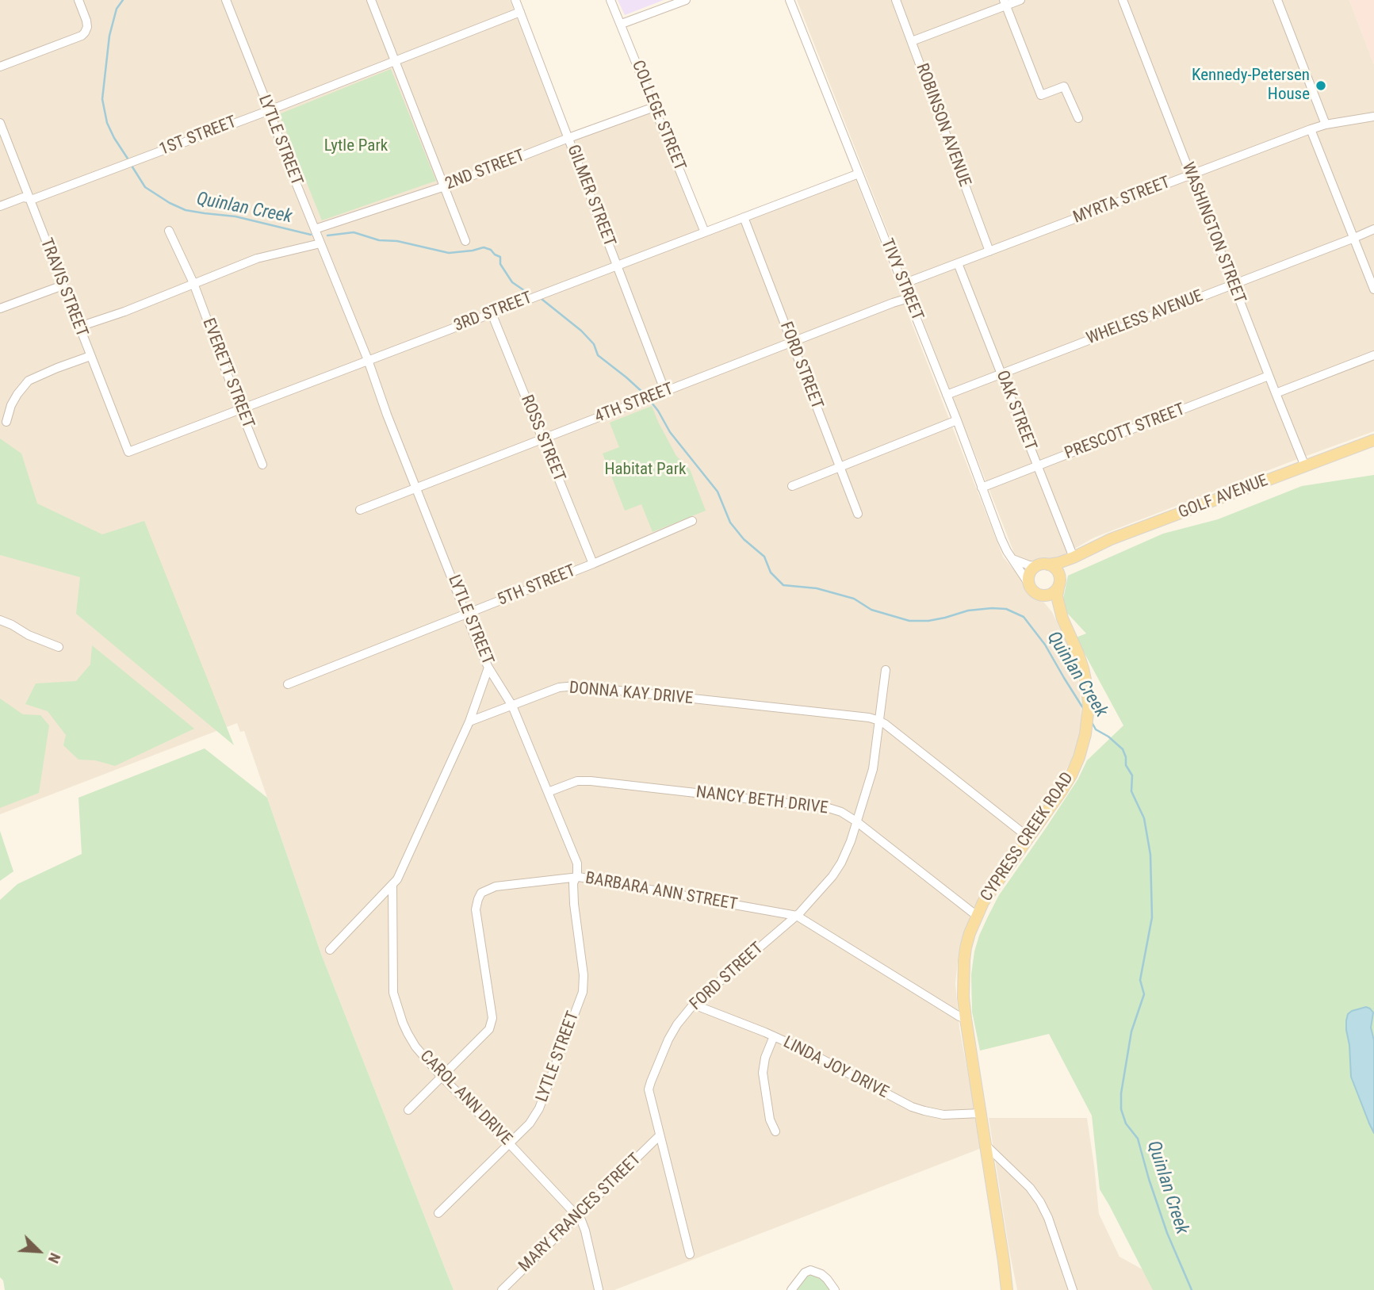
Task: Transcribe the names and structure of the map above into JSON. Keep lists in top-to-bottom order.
{
  "streets": {
    "main road": ["GOLF AVENUE", "CYPRESS CREEK ROAD"],
    "street": [
      "COLLEGE STREET",
      "ROBINSON AVENUE",
      "1ST STREET",
      "LYTLE STREET",
      "2ND STREET",
      "GILMER STREET",
      "MYRTA STREET",
      "WASHINGTON STREET",
      "TIVY STREET",
      "TRAVIS STREET",
      "3RD STREET",
      "WHELESS AVENUE",
      "FORD STREET",
      "EVERETT STREET",
      "4TH STREET",
      "OAK STREET",
      "PRESCOTT STREET",
      "ROSS STREET",
      "5TH STREET",
      "DONNA KAY DRIVE",
      "NANCY BETH DRIVE",
      "BARBARA ANN STREET",
      "LINDA JOY DRIVE",
      "CAROL ANN DRIVE",
      "MARY FRANCES STREET"
    ]
  },
  "crossings": [
    ["COLLEGE STREET", "2ND STREET"],
    ["COLLEGE STREET", "3RD STREET"],
    ["ROBINSON AVENUE", "MYRTA STREET"],
    ["1ST STREET", "LYTLE STREET"],
    ["1ST STREET", "GILMER STREET"],
    ["1ST STREET", "TRAVIS STREET"],
    ["LYTLE STREET", "2ND STREET"],
    ["LYTLE STREET", "3RD STREET"],
    ["LYTLE STREET", "4TH STREET"],
    ["LYTLE STREET", "5TH STREET"],
    ["LYTLE STREET", "DONNA KAY DRIVE"],
    ["LYTLE STREET", "NANCY BETH DRIVE"],
    ["LYTLE STREET", "BARBARA ANN STREET"],
    ["LYTLE STREET", "CAROL ANN DRIVE"],
    ["2ND STREET", "GILMER STREET"],
    ["GILMER STREET", "3RD STREET"],
    ["GILMER STREET", "4TH STREET"],
    ["MYRTA STREET", "WASHINGTON STREET"],
    ["MYRTA STREET", "TIVY STREET"],
    ["MYRTA STREET", "OAK STREET"],
    ["WASHINGTON STREET", "WHELESS AVENUE"],
    ["WASHINGTON STREET", "PRESCOTT STREET"],
    ["WASHINGTON STREET", "GOLF AVENUE"],
    ["TIVY STREET", "3RD STREET"],
    ["TIVY STREET", "WHELESS AVENUE"],
    ["TIVY STREET", "4TH STREET"],
    ["TIVY STREET", "PRESCOTT STREET"],
    ["TIVY STREET", "GOLF AVENUE"],
    ["TIVY STREET", "CYPRESS CREEK ROAD"],
    ["TRAVIS STREET", "3RD STREET"],
    ["3RD STREET", "FORD STREET"],
    ["3RD STREET", "EVERETT STREET"],
    ["3RD STREET", "ROSS STREET"],
    ["WHELESS AVENUE", "OAK STREET"],
    ["FORD STREET", "4TH STREET"],
    ["FORD STREET", "DONNA KAY DRIVE"],
    ["FORD STREET", "NANCY BETH DRIVE"],
    ["FORD STREET", "BARBARA ANN STREET"],
    ["FORD STREET", "LINDA JOY DRIVE"],
    ["FORD STREET", "MARY FRANCES STREET"],
    ["4TH STREET", "ROSS STREET"],
    ["OAK STREET", "PRESCOTT STREET"],
    ["OAK STREET", "GOLF AVENUE"],
    ["ROSS STREET", "5TH STREET"],
    ["GOLF AVENUE", "CYPRESS CREEK ROAD"],
    ["DONNA KAY DRIVE", "CYPRESS CREEK ROAD"],
    ["NANCY BETH DRIVE", "CYPRESS CREEK ROAD"],
    ["CYPRESS CREEK ROAD", "BARBARA ANN STREET"],
    ["CYPRESS CREEK ROAD", "LINDA JOY DRIVE"],
    ["BARBARA ANN STREET", "CAROL ANN DRIVE"],
    ["CAROL ANN DRIVE", "MARY FRANCES STREET"]
  ],
  "water": ["Quinlan Creek"],
  "parks": ["Lytle Park", "Habitat Park"],
  "places": ["Kennedy-Petersen House"],
  "north": "bottom right"
}
